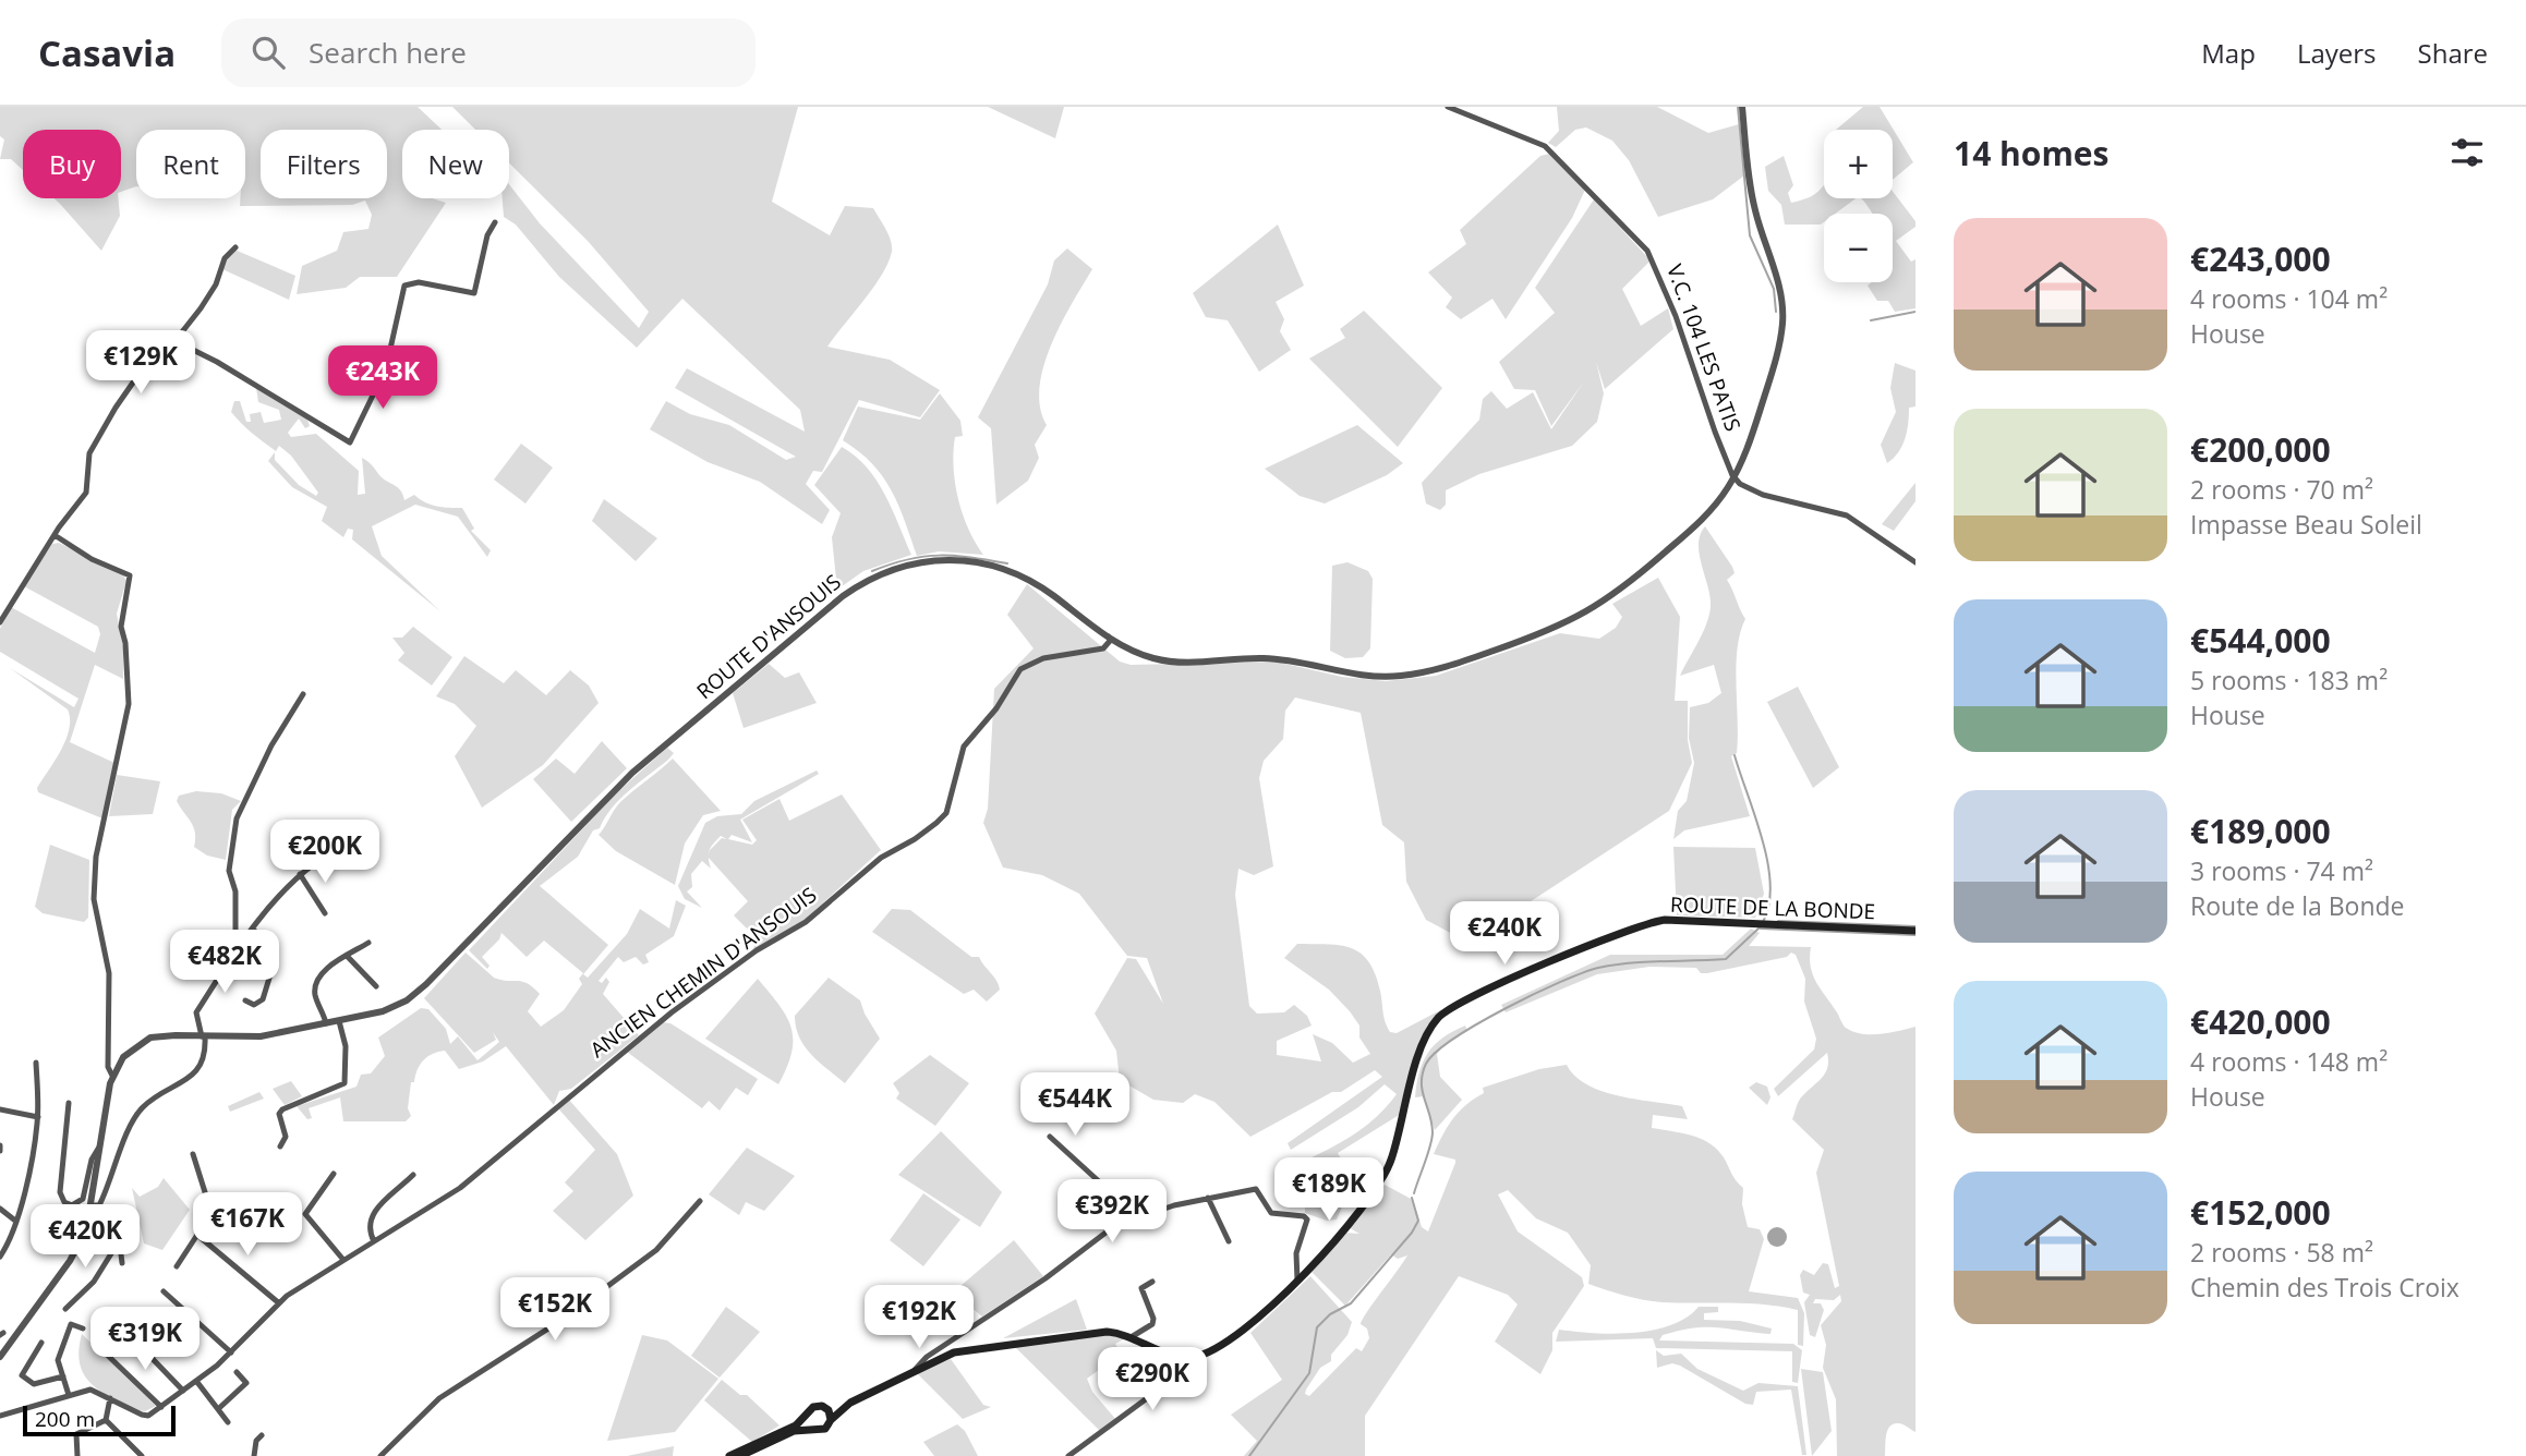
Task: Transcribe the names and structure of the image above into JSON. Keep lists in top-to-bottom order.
{
  "streets": {
    "main road": ["ROUTE DE LA BONDE"],
    "street": ["V.C. 104 LES PATIS", "ROUTE D'ANSOUIS", "ANCIEN CHEMIN D'ANSOUIS"]
  },
  "crossings": [
    ["V.C. 104 LES PATIS", "ROUTE D'ANSOUIS"],
    ["ROUTE D'ANSOUIS", "ANCIEN CHEMIN D'ANSOUIS"]
  ],
  "scale_bar": "200 m",
  "page": {
    "header": "Casavia",
    "search": "Search here",
    "nav": ["Map", "Layers", "Share"],
    "heading": "14 homes",
    "map_buttons": ["+", "−"],
    "chip": [
      "Buy",
      "Rent",
      "Filters",
      "New"
    ],
    "list": [
      {
        "name": "€243,000",
        "note": "4 rooms · 104 m² · House"
      },
      {
        "name": "€200,000",
        "note": "2 rooms · 70 m² · Impasse Beau Soleil"
      },
      {
        "name": "€544,000",
        "note": "5 rooms · 183 m² · House"
      },
      {
        "name": "€189,000",
        "note": "3 rooms · 74 m² · Route de la Bonde"
      },
      {
        "name": "€420,000",
        "note": "4 rooms · 148 m² · House"
      },
      {
        "name": "€152,000",
        "note": "2 rooms · 58 m² · Chemin des Trois Croix"
      }
    ],
    "price": [
      "€129K",
      "€243K",
      "€200K",
      "€240K",
      "€482K",
      "€544K",
      "€189K",
      "€392K",
      "€167K",
      "€420K",
      "€152K",
      "€192K",
      "€319K",
      "€290K"
    ],
    "scale": "200 m"
  }
}
